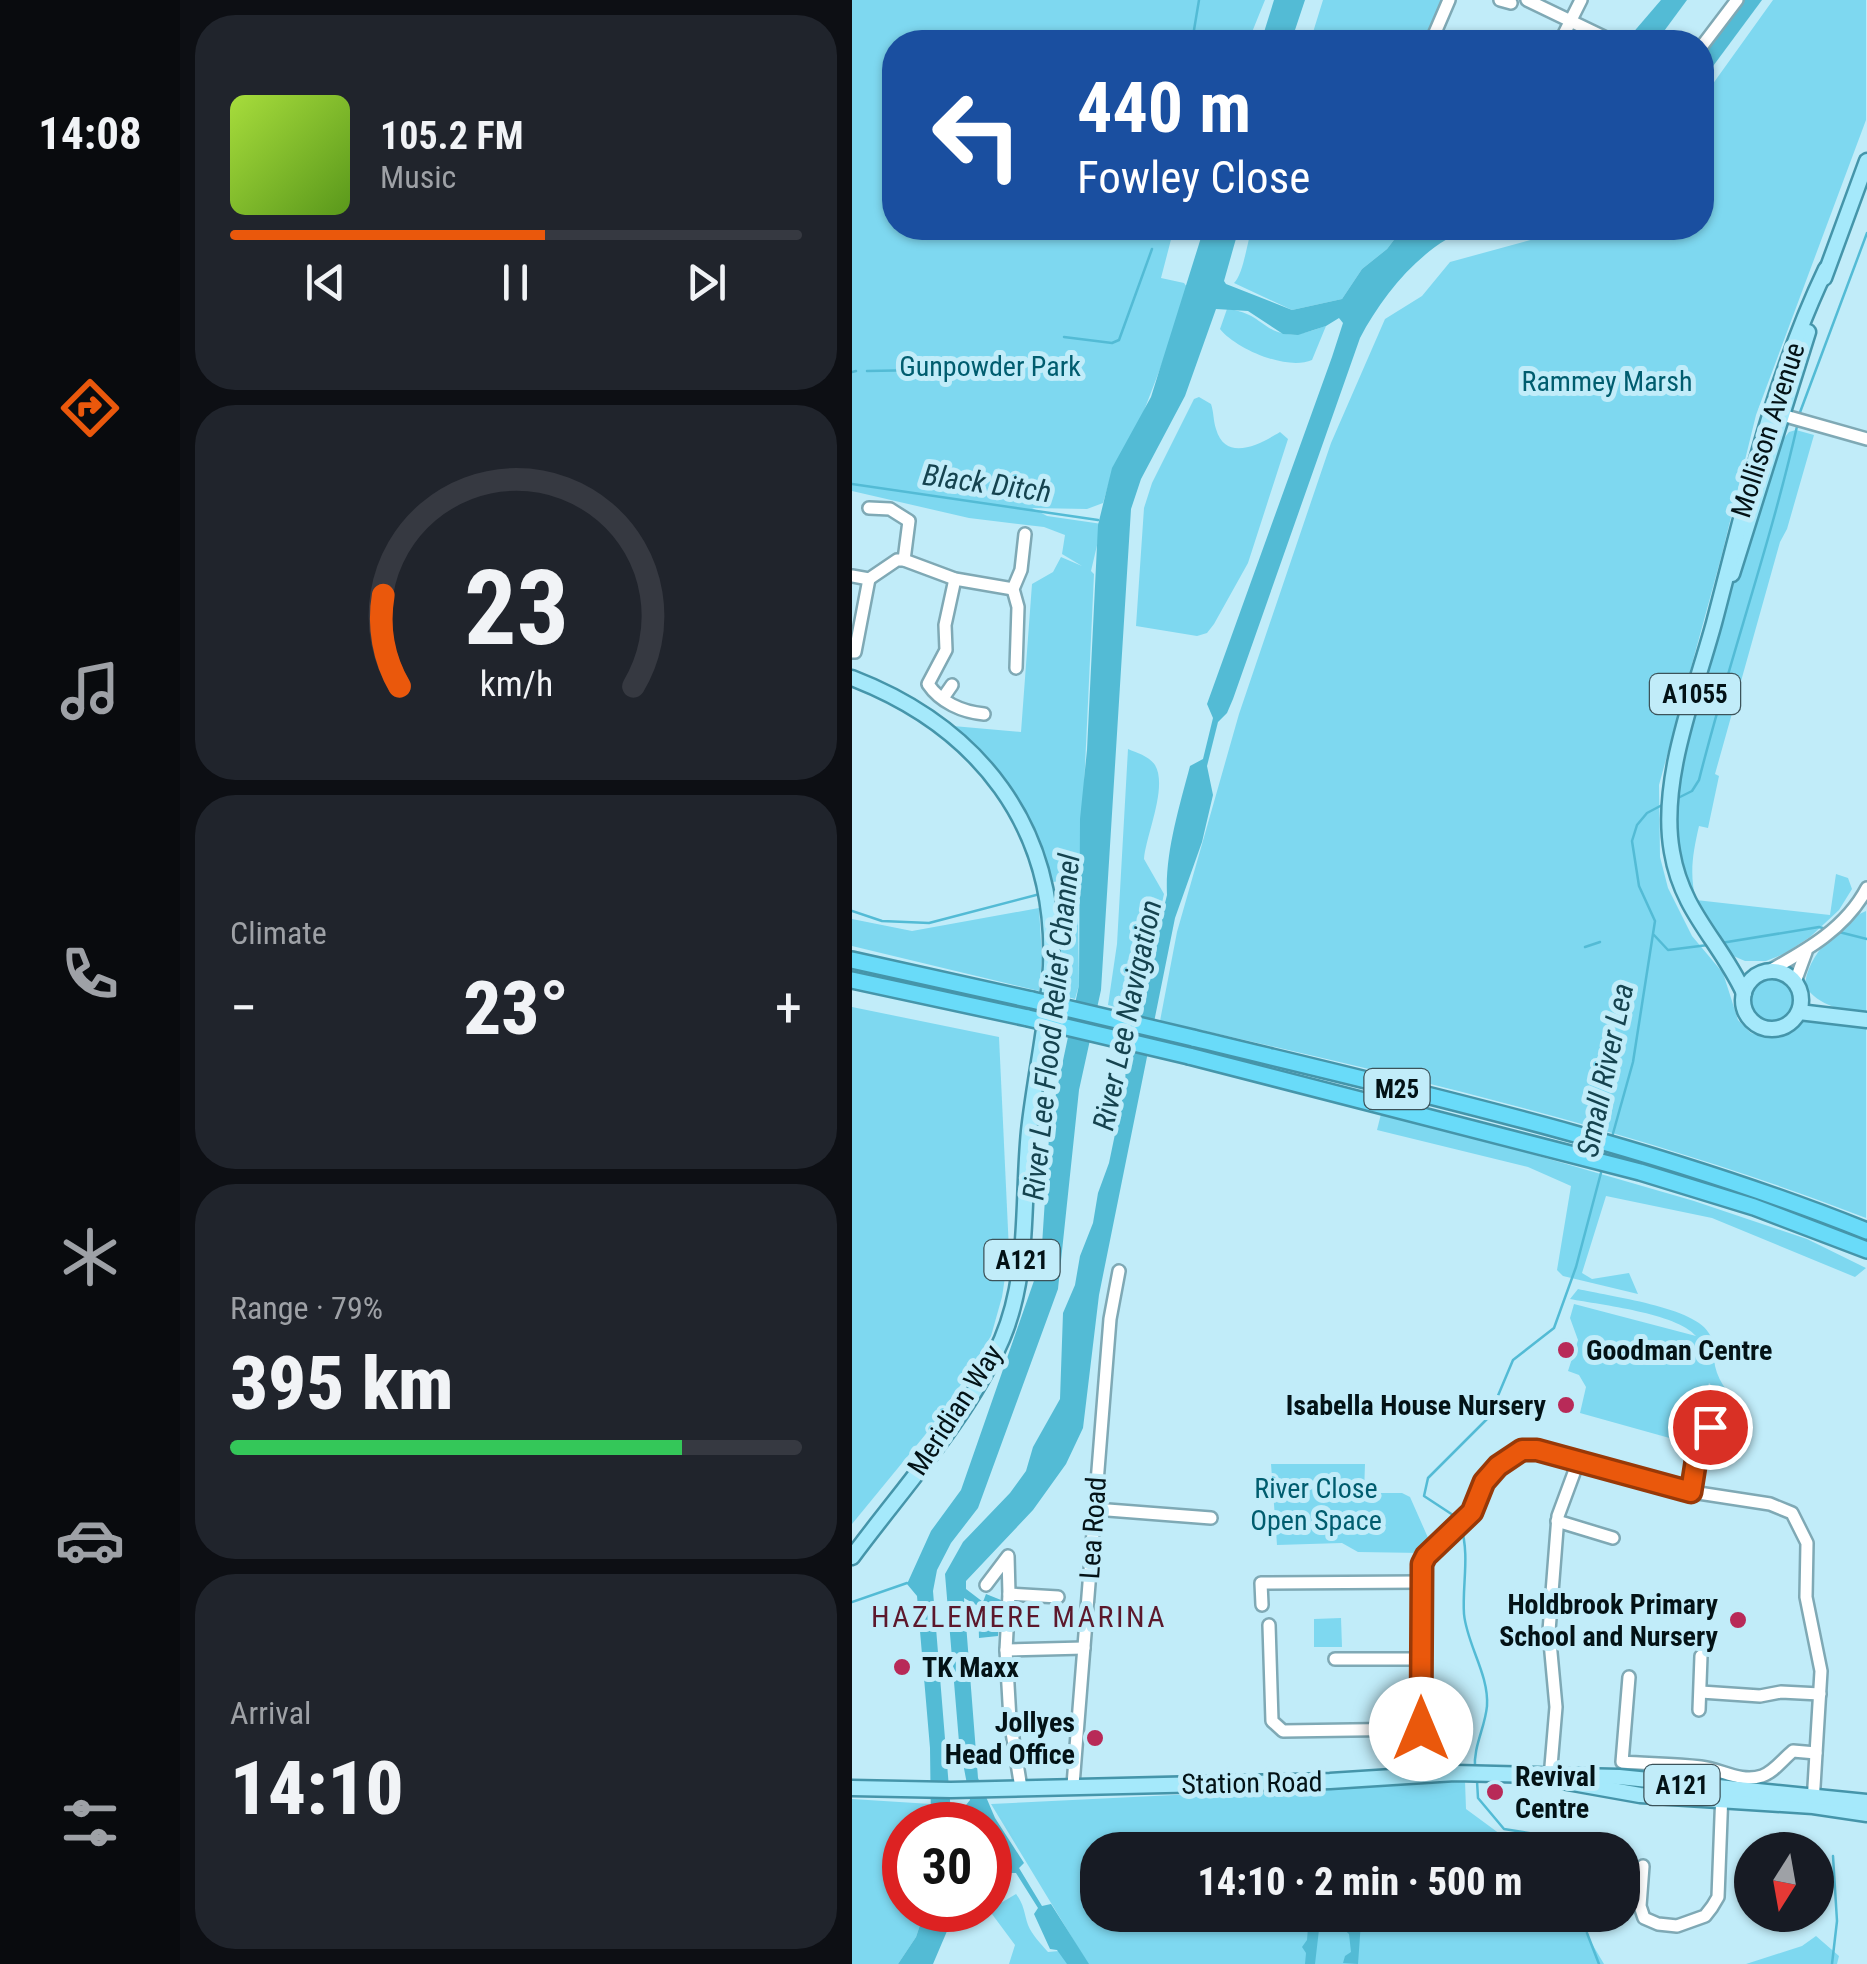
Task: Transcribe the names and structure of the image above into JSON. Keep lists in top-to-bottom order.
{
  "streets": {
    "highway": ["M25"],
    "main road": [
      "Mollison Avenue",
      "A1055",
      "A121",
      "Meridian Way",
      "Station Road"
    ],
    "street": ["Lea Road"]
  },
  "crossings": [
    ["A121", "Station Road"],
    ["Lea Road", "Station Road"]
  ],
  "districts": ["HAZLEMERE MARINA"],
  "water": [
    "Black Ditch",
    "River Lee Navigation",
    "River Lee Flood Relief Channel",
    "Small River Lea"
  ],
  "parks": ["Gunpowder Park", "Rammey Marsh", "River Close Open Space"],
  "places": [
    "Goodman Centre",
    "Isabella House Nursery",
    "Holdbrook Primary School and Nursery",
    "TK Maxx",
    "Jollyes Head Office",
    "Revival Centre"
  ],
  "north": "bottom",
  "page": {
    "tabs": "14:08",
    "turn": ["440 m", "Fowley Close"],
    "song": ["105.2 FM", "Music"],
    "tile": [
      "Climate",
      ["Range · 79%", "395 km"],
      ["Arrival", "14:10"]
    ],
    "heat": ["−", "23°", "+"],
    "limit": "30",
    "trip": "14:10 · 2 min · 500 m",
    "gauge": ["23", "km/h"]
  }
}
